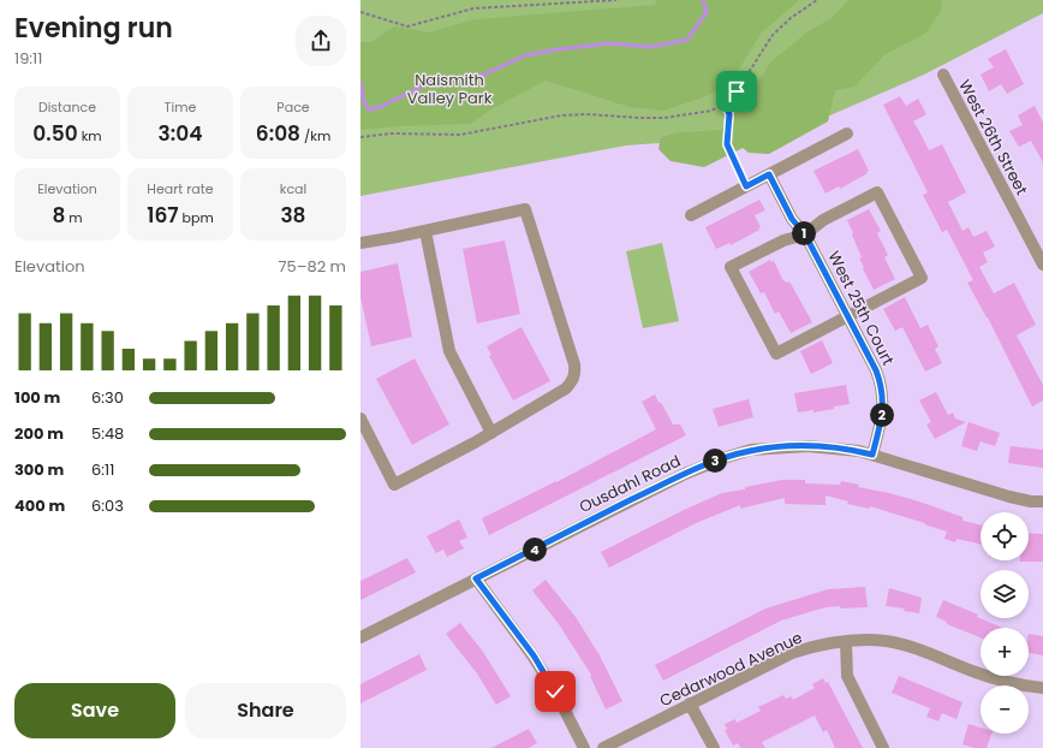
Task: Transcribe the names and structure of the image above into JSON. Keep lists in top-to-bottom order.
{
  "streets": {
    "street": [
      "West 26th Street",
      "West 25th Court",
      "Ousdahl Road",
      "Cedarwood Avenue"
    ]
  },
  "crossings": [
    ["West 25th Court", "Ousdahl Road"]
  ],
  "parks": ["Naismith Valley Park"],
  "page": {
    "heading": ["Evening run", "19:11"],
    "stats": [
      ["Distance", "0.50 km"],
      ["Time", "3:04"],
      ["Pace", "6:08 /km"],
      ["Elevation", "8 m"],
      ["Heart rate", "167 bpm"],
      ["kcal", "38"]
    ],
    "pins": [
      "1",
      "2",
      "3",
      "4"
    ],
    "chart": ["Elevation", "75–82 m"],
    "list": [
      {
        "name": "100 m",
        "note": "6:30"
      },
      {
        "name": "200 m",
        "note": "5:48"
      },
      {
        "name": "300 m",
        "note": "6:11"
      },
      {
        "name": "400 m",
        "note": "6:03"
      }
    ],
    "map_buttons": ["+", "−"],
    "buttons": ["Save", "Share"]
  }
}
